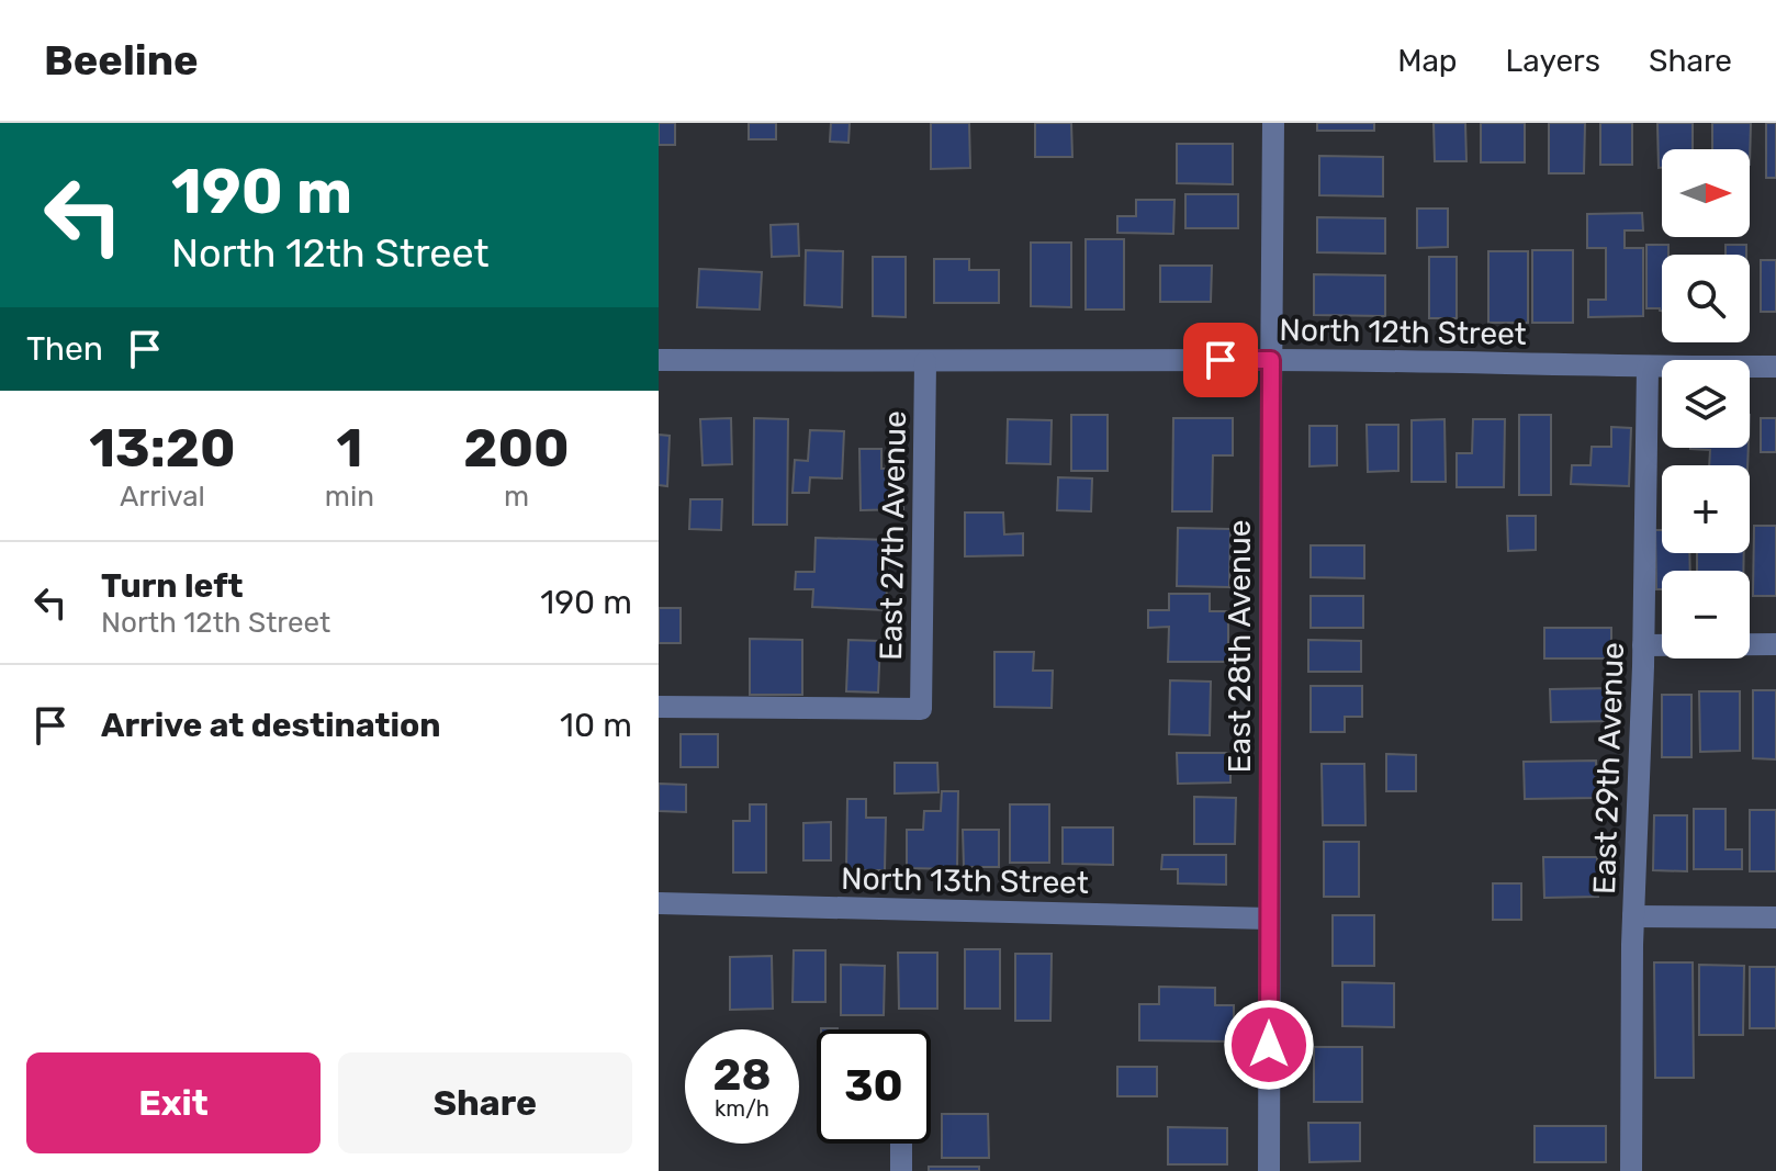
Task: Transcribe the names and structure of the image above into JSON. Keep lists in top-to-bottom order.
{
  "streets": {
    "street": [
      "North 12th Street",
      "East 27th Avenue",
      "East 28th Avenue",
      "East 29th Avenue",
      "North 13th Street"
    ]
  },
  "crossings": [
    ["North 12th Street", "East 27th Avenue"],
    ["North 12th Street", "East 28th Avenue"],
    ["North 12th Street", "East 29th Avenue"],
    ["East 28th Avenue", "North 13th Street"]
  ],
  "north": "right",
  "page": {
    "header": "Beeline",
    "nav": ["Map", "Layers", "Share"],
    "turn": ["190 m", "North 12th Street"],
    "map_buttons": ["+", "−"],
    "then": "Then",
    "eta": [
      "13:20",
      "Arrival",
      "1",
      "min",
      "200",
      "m"
    ],
    "list": [
      {
        "name": "Turn left",
        "note": "North 12th Street",
        "value": "190 m"
      },
      {
        "name": "Arrive at destination",
        "value": "10 m"
      }
    ],
    "speed": "28 km/h",
    "limit": "30",
    "buttons": ["Exit", "Share"]
  }
}
